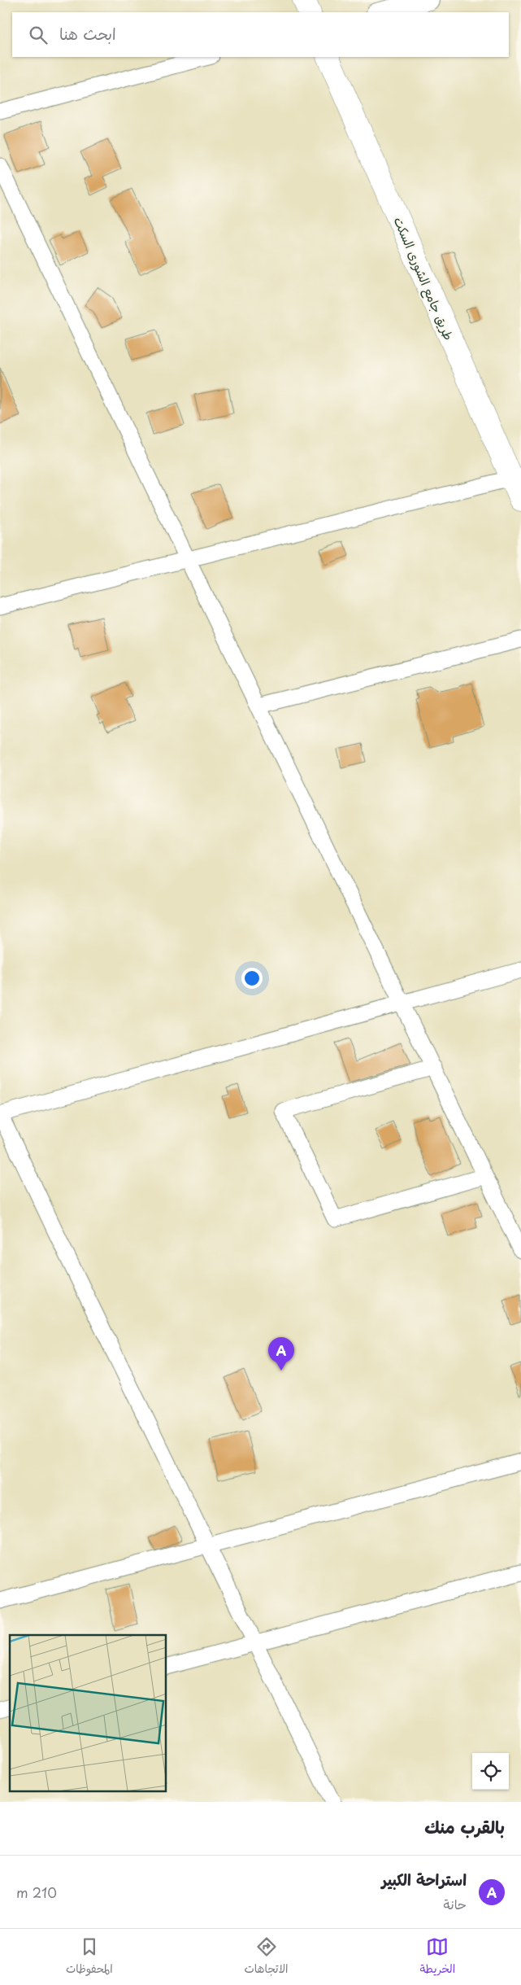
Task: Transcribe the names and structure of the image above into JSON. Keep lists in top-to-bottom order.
{
  "streets": {
    "main road": ["طريق جامع الشورى السكت"]
  },
  "page": {
    "search": "ابحث هنا",
    "pins": "A",
    "heading": "بالقرب منك",
    "list": [
      {
        "mark": "A",
        "name": "استراحة الكبير",
        "note": "حانة",
        "value": "210 m"
      }
    ],
    "nav": ["الخريطة", "الاتجاهات", "المحفوظات"]
  }
}
